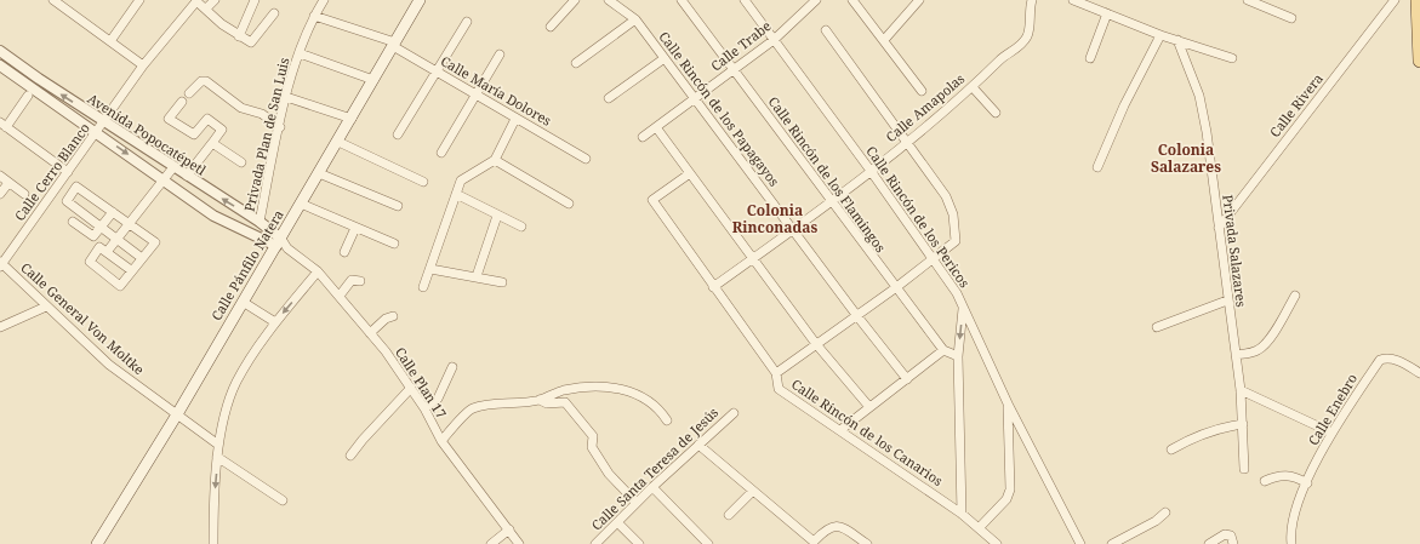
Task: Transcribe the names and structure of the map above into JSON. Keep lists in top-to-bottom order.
{
  "streets": {
    "main road": ["Calle Pánfilo Natera"],
    "street": [
      "Calle Trabe",
      "Calle María Dolores",
      "Calle Rivera",
      "Calle Amapolas",
      "Calle Rincón de los Papagayos",
      "Avenida Popocatépetl",
      "Privada Plan de San Luis",
      "Calle Cerro Blanco",
      "Calle Rincón de los Flamingos",
      "Calle Rincón de los Pericos",
      "Privada Salazares",
      "Calle General Von Moltke",
      "Calle Plan 17",
      "Calle Enebro",
      "Calle Rincón de los Canarios",
      "Calle Santa Teresa de Jesús"
    ]
  },
  "crossings": [
    ["Calle Trabe", "Calle Rincón de los Papagayos"],
    ["Calle Trabe", "Calle Rincón de los Flamingos"],
    ["Calle Trabe", "Calle Rincón de los Pericos"],
    ["Calle María Dolores", "Privada Plan de San Luis"],
    ["Calle María Dolores", "Calle Pánfilo Natera"],
    ["Calle Rivera", "Privada Salazares"],
    ["Calle Amapolas", "Calle Rincón de los Papagayos"],
    ["Calle Amapolas", "Calle Rincón de los Flamingos"],
    ["Calle Amapolas", "Calle Rincón de los Pericos"],
    ["Calle Amapolas", "Calle Rincón de los Canarios"],
    ["Avenida Popocatépetl", "Privada Plan de San Luis"],
    ["Avenida Popocatépetl", "Calle Cerro Blanco"],
    ["Avenida Popocatépetl", "Calle Pánfilo Natera"],
    ["Avenida Popocatépetl", "Calle Plan 17"],
    ["Calle Cerro Blanco", "Calle General Von Moltke"],
    ["Calle Pánfilo Natera", "Calle General Von Moltke"],
    ["Calle Pánfilo Natera", "Calle Plan 17"]
  ],
  "districts": ["Colonia Salazares", "Colonia Rinconadas"]
}
